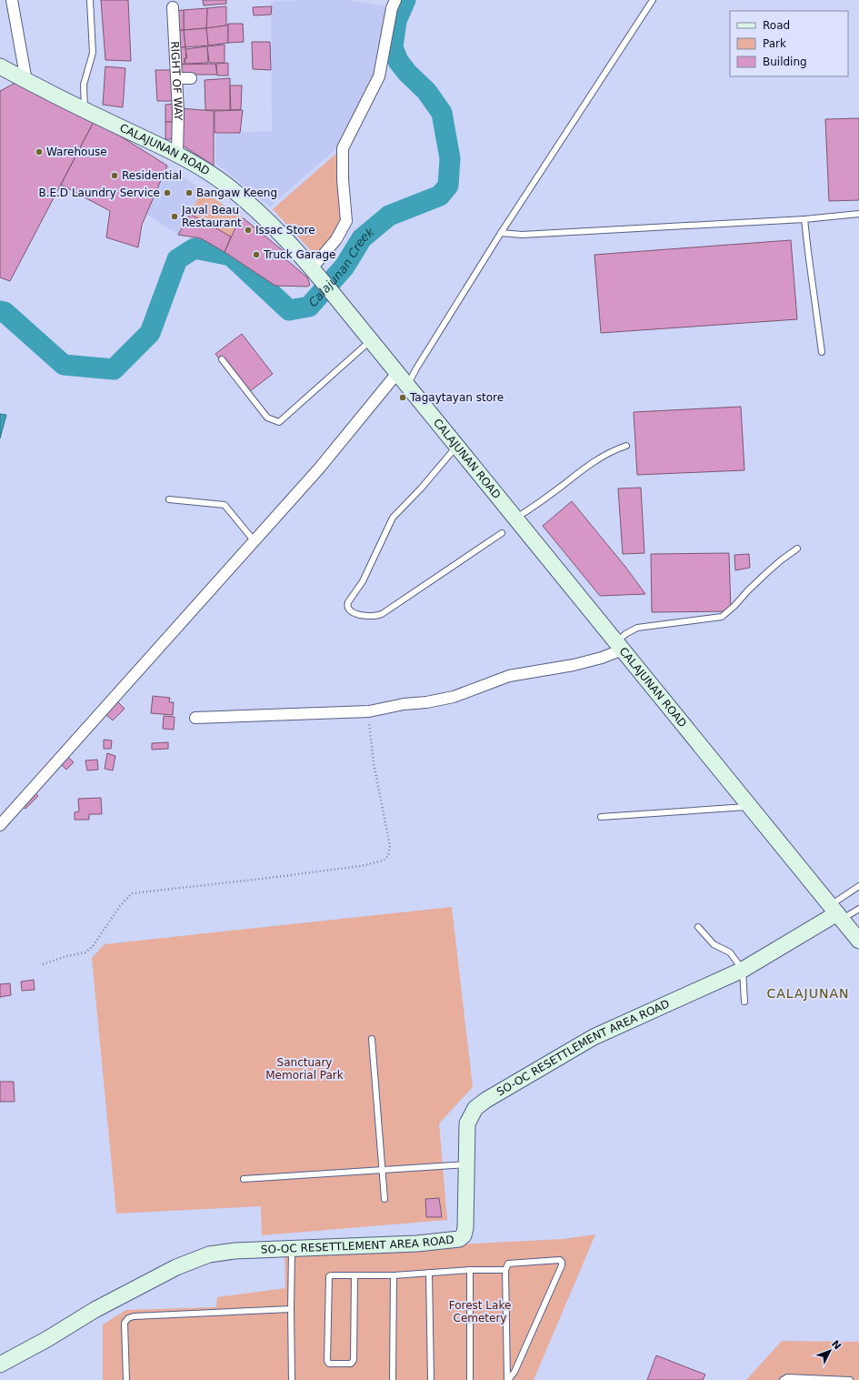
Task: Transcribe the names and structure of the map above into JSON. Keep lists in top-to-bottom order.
{
  "streets": {
    "main road": ["CALAJUNAN ROAD", "SO-OC RESETTLEMENT AREA ROAD"],
    "street": ["RIGHT OF WAY"]
  },
  "crossings": [
    ["RIGHT OF WAY", "CALAJUNAN ROAD"],
    ["CALAJUNAN ROAD", "SO-OC RESETTLEMENT AREA ROAD"]
  ],
  "districts": ["CALAJUNAN"],
  "water": ["Calajunan Creek"],
  "parks": ["Sanctuary Memorial Park", "Forest Lake Cemetery"],
  "places": [
    "Warehouse",
    "Residential",
    "B.E.D Laundry Service",
    "Bangaw Keeng",
    "Javal Beau Restaurant",
    "Issac Store",
    "Truck Garage",
    "Tagaytayan store"
  ],
  "legend": ["Road", "Park", "Building"],
  "north": "top right"
}
